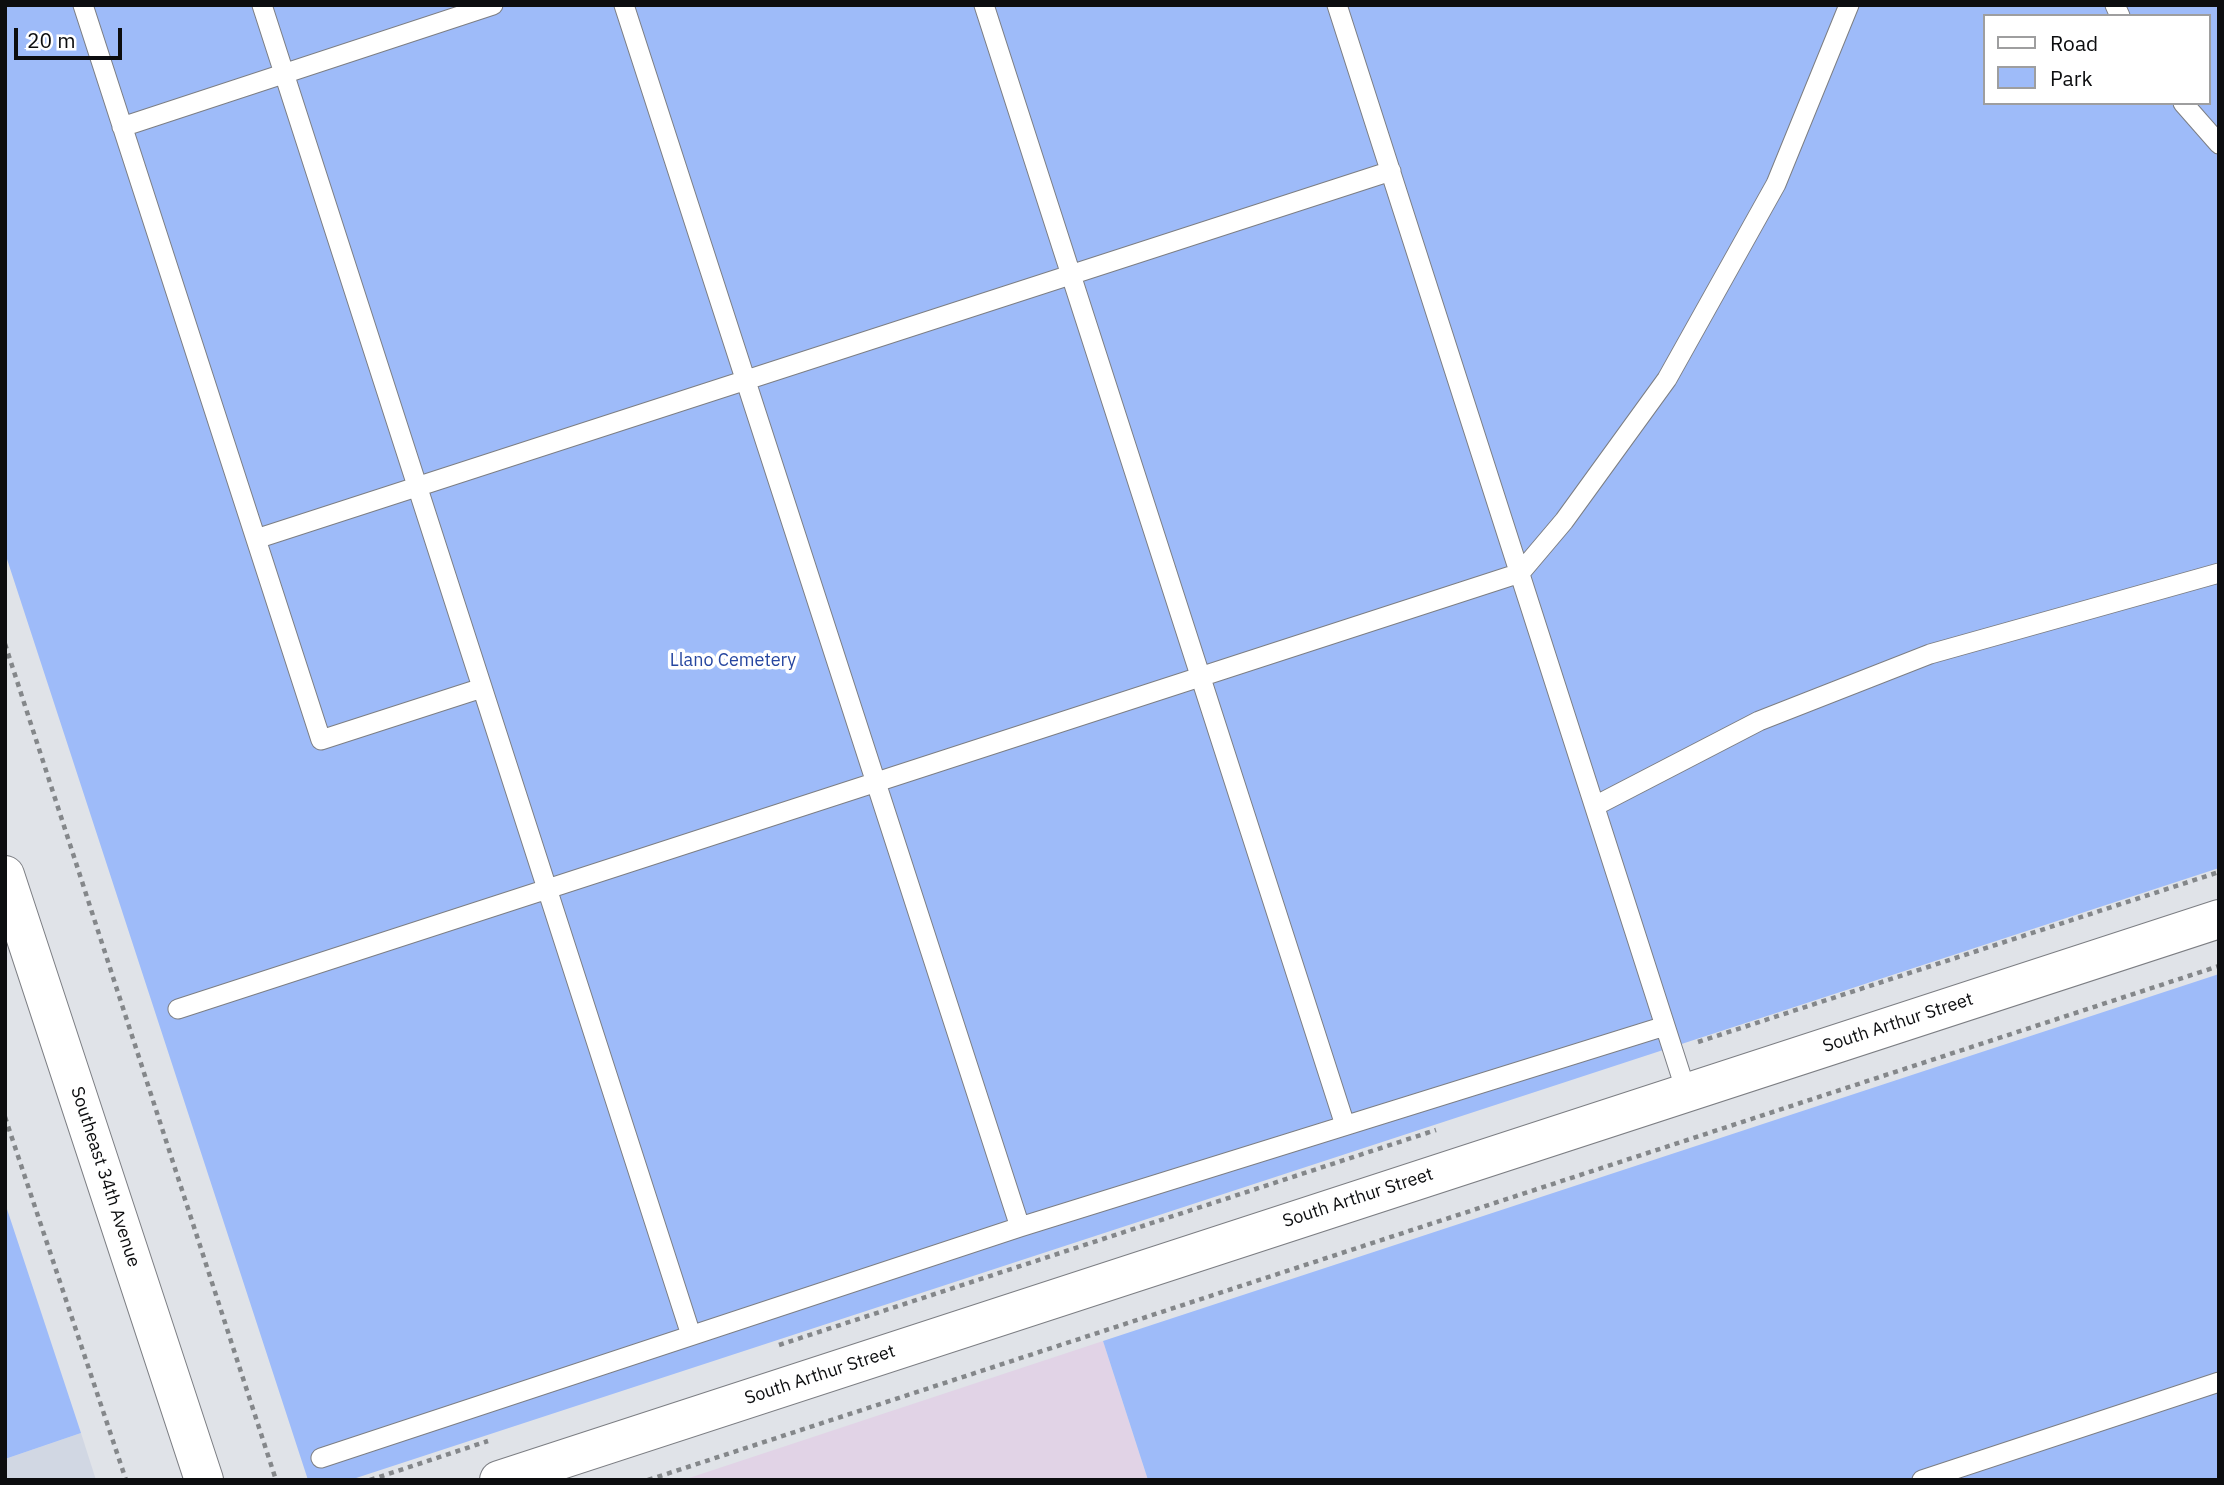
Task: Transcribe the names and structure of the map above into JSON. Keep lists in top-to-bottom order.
{
  "streets": {
    "main road": ["South Arthur Street", "Southeast 34th Avenue"]
  },
  "parks": ["Llano Cemetery"],
  "legend": ["Road", "Park"],
  "scale_bar": "20 m"
}
